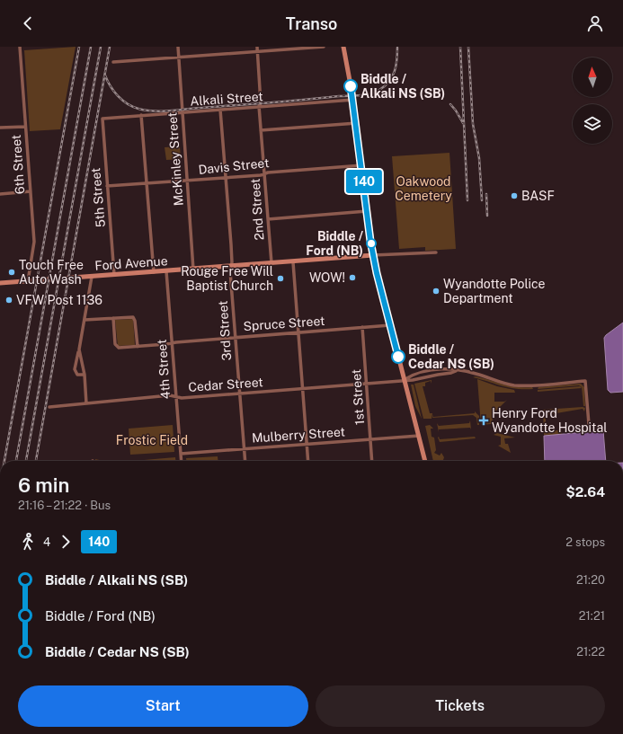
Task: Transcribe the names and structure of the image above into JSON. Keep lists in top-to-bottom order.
{
  "streets": {
    "main road": ["Ford Avenue"],
    "street": [
      "Alkali Street",
      "McKinley Street",
      "6th Street",
      "Davis Street",
      "5th Street",
      "2nd Street",
      "Spruce Street",
      "3rd Street",
      "4th Street",
      "Cedar Street",
      "1st Street",
      "Mulberry Street"
    ]
  },
  "crossings": [
    ["Alkali Street", "McKinley Street"],
    ["Alkali Street", "5th Street"],
    ["Alkali Street", "2nd Street"],
    ["Alkali Street", "3rd Street"],
    ["McKinley Street", "Davis Street"],
    ["McKinley Street", "Ford Avenue"],
    ["6th Street", "Ford Avenue"],
    ["Davis Street", "5th Street"],
    ["Davis Street", "2nd Street"],
    ["Davis Street", "3rd Street"],
    ["5th Street", "Ford Avenue"],
    ["2nd Street", "Ford Avenue"],
    ["Ford Avenue", "3rd Street"],
    ["Ford Avenue", "4th Street"],
    ["Spruce Street", "3rd Street"],
    ["Spruce Street", "4th Street"],
    ["Spruce Street", "1st Street"],
    ["3rd Street", "Cedar Street"],
    ["3rd Street", "Mulberry Street"],
    ["4th Street", "Cedar Street"],
    ["4th Street", "Mulberry Street"],
    ["Cedar Street", "1st Street"],
    ["1st Street", "Mulberry Street"]
  ],
  "parks": ["Oakwood Cemetery", "Frostic Field"],
  "places": {
    "other": [
      "Biddle / Alkali NS (SB)",
      "BASF",
      "Biddle / Ford (NB)",
      "Touch Free Auto Wash",
      "WOW!",
      "Rouge Free Will Baptist Church",
      "Wyandotte Police Department",
      "VFW Post 1136",
      "Biddle / Cedar NS (SB)"
    ],
    "health": ["Henry Ford Wyandotte Hospital"]
  },
  "lines": ["bus line 140"],
  "north": "top",
  "page": {
    "header": "Transo",
    "on_map": "140",
    "heading": ["6 min", "21:16 – 21:22 · Bus", "$2.64"],
    "legs": ["4", "140", "2 stops"],
    "list": [
      {
        "name": "Biddle / Alkali NS (SB)",
        "value": "21:20"
      },
      {
        "name": "Biddle / Ford (NB)",
        "value": "21:21"
      },
      {
        "name": "Biddle / Cedar NS (SB)",
        "value": "21:22"
      }
    ],
    "buttons": ["Start", "Tickets"]
  }
}
